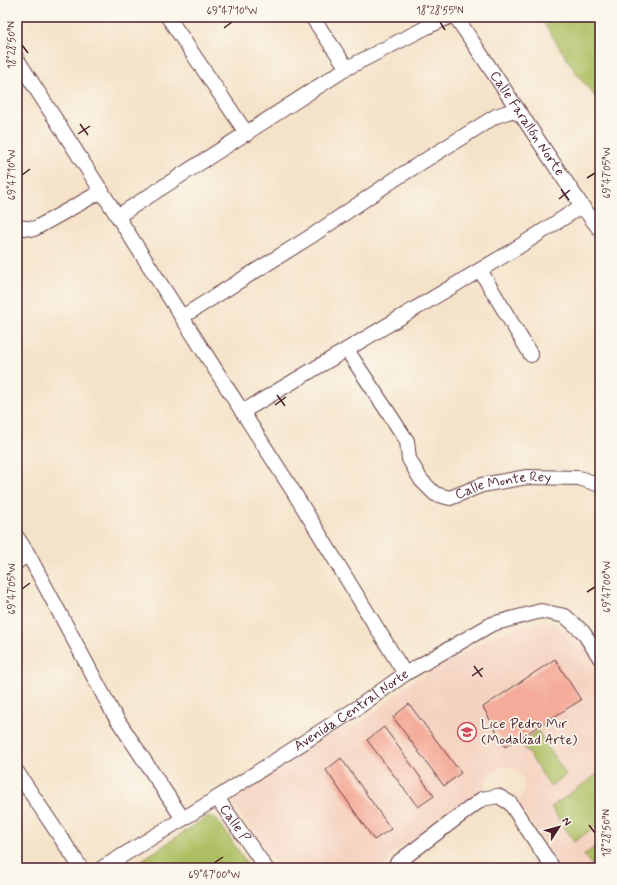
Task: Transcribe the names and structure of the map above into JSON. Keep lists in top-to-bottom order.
{
  "streets": {
    "street": [
      "Calle Farallón Norte",
      "Calle Monte Rey",
      "Avenida Central Norte",
      "Calle P"
    ]
  },
  "crossings": [
    ["Avenida Central Norte", "Calle P"]
  ],
  "places": {
    "school or university": ["Lice Pedro Mir (Modaliad Arte)"]
  },
  "north": "top right",
  "coordinates": [
    "69°47'10\"W",
    "18°28'55\"N",
    "18°28'50\"N",
    "69°47'05\"W",
    "69°47'00\"W"
  ]
}
